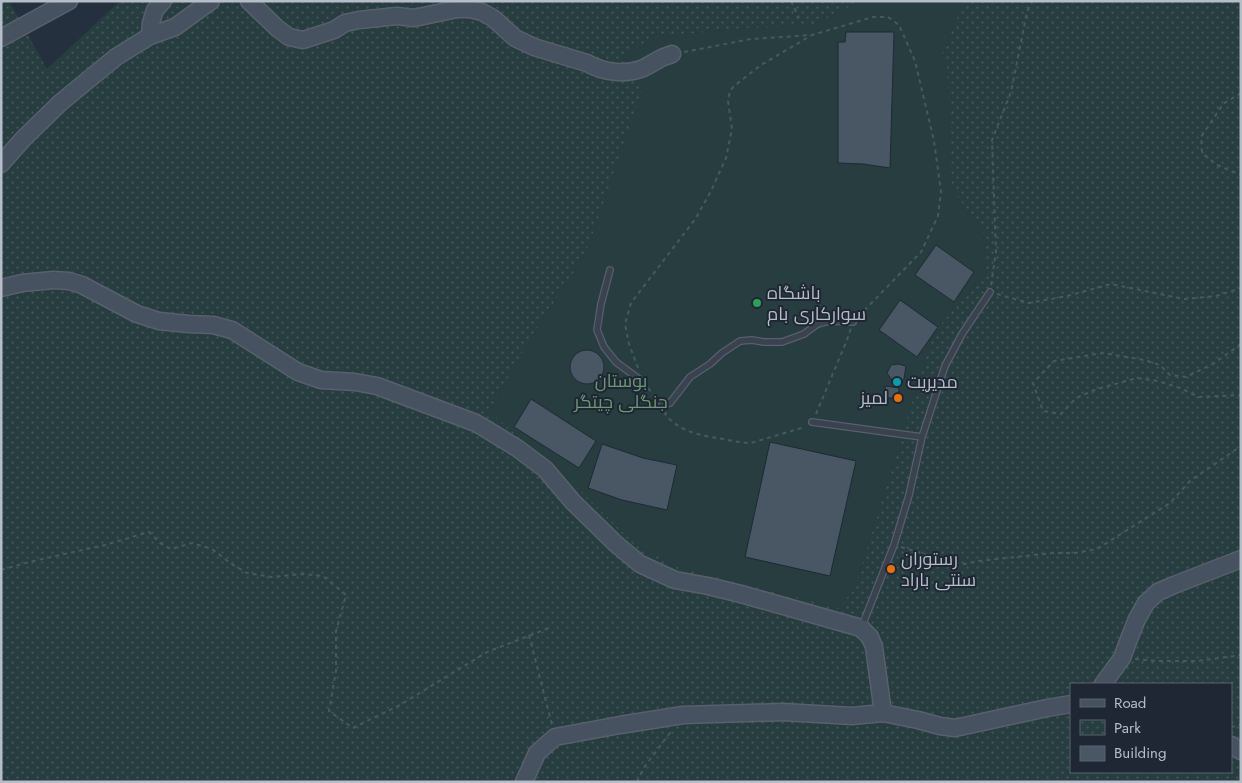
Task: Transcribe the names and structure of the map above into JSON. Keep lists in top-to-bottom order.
{
  "parks": ["بوستان جنگلی چیتگر"],
  "places": [
    "باشگاه سوارکاری بام",
    "مدیریت",
    "لمیز",
    "رستوران سنتی باراد"
  ],
  "legend": ["Road", "Park", "Building"]
}
